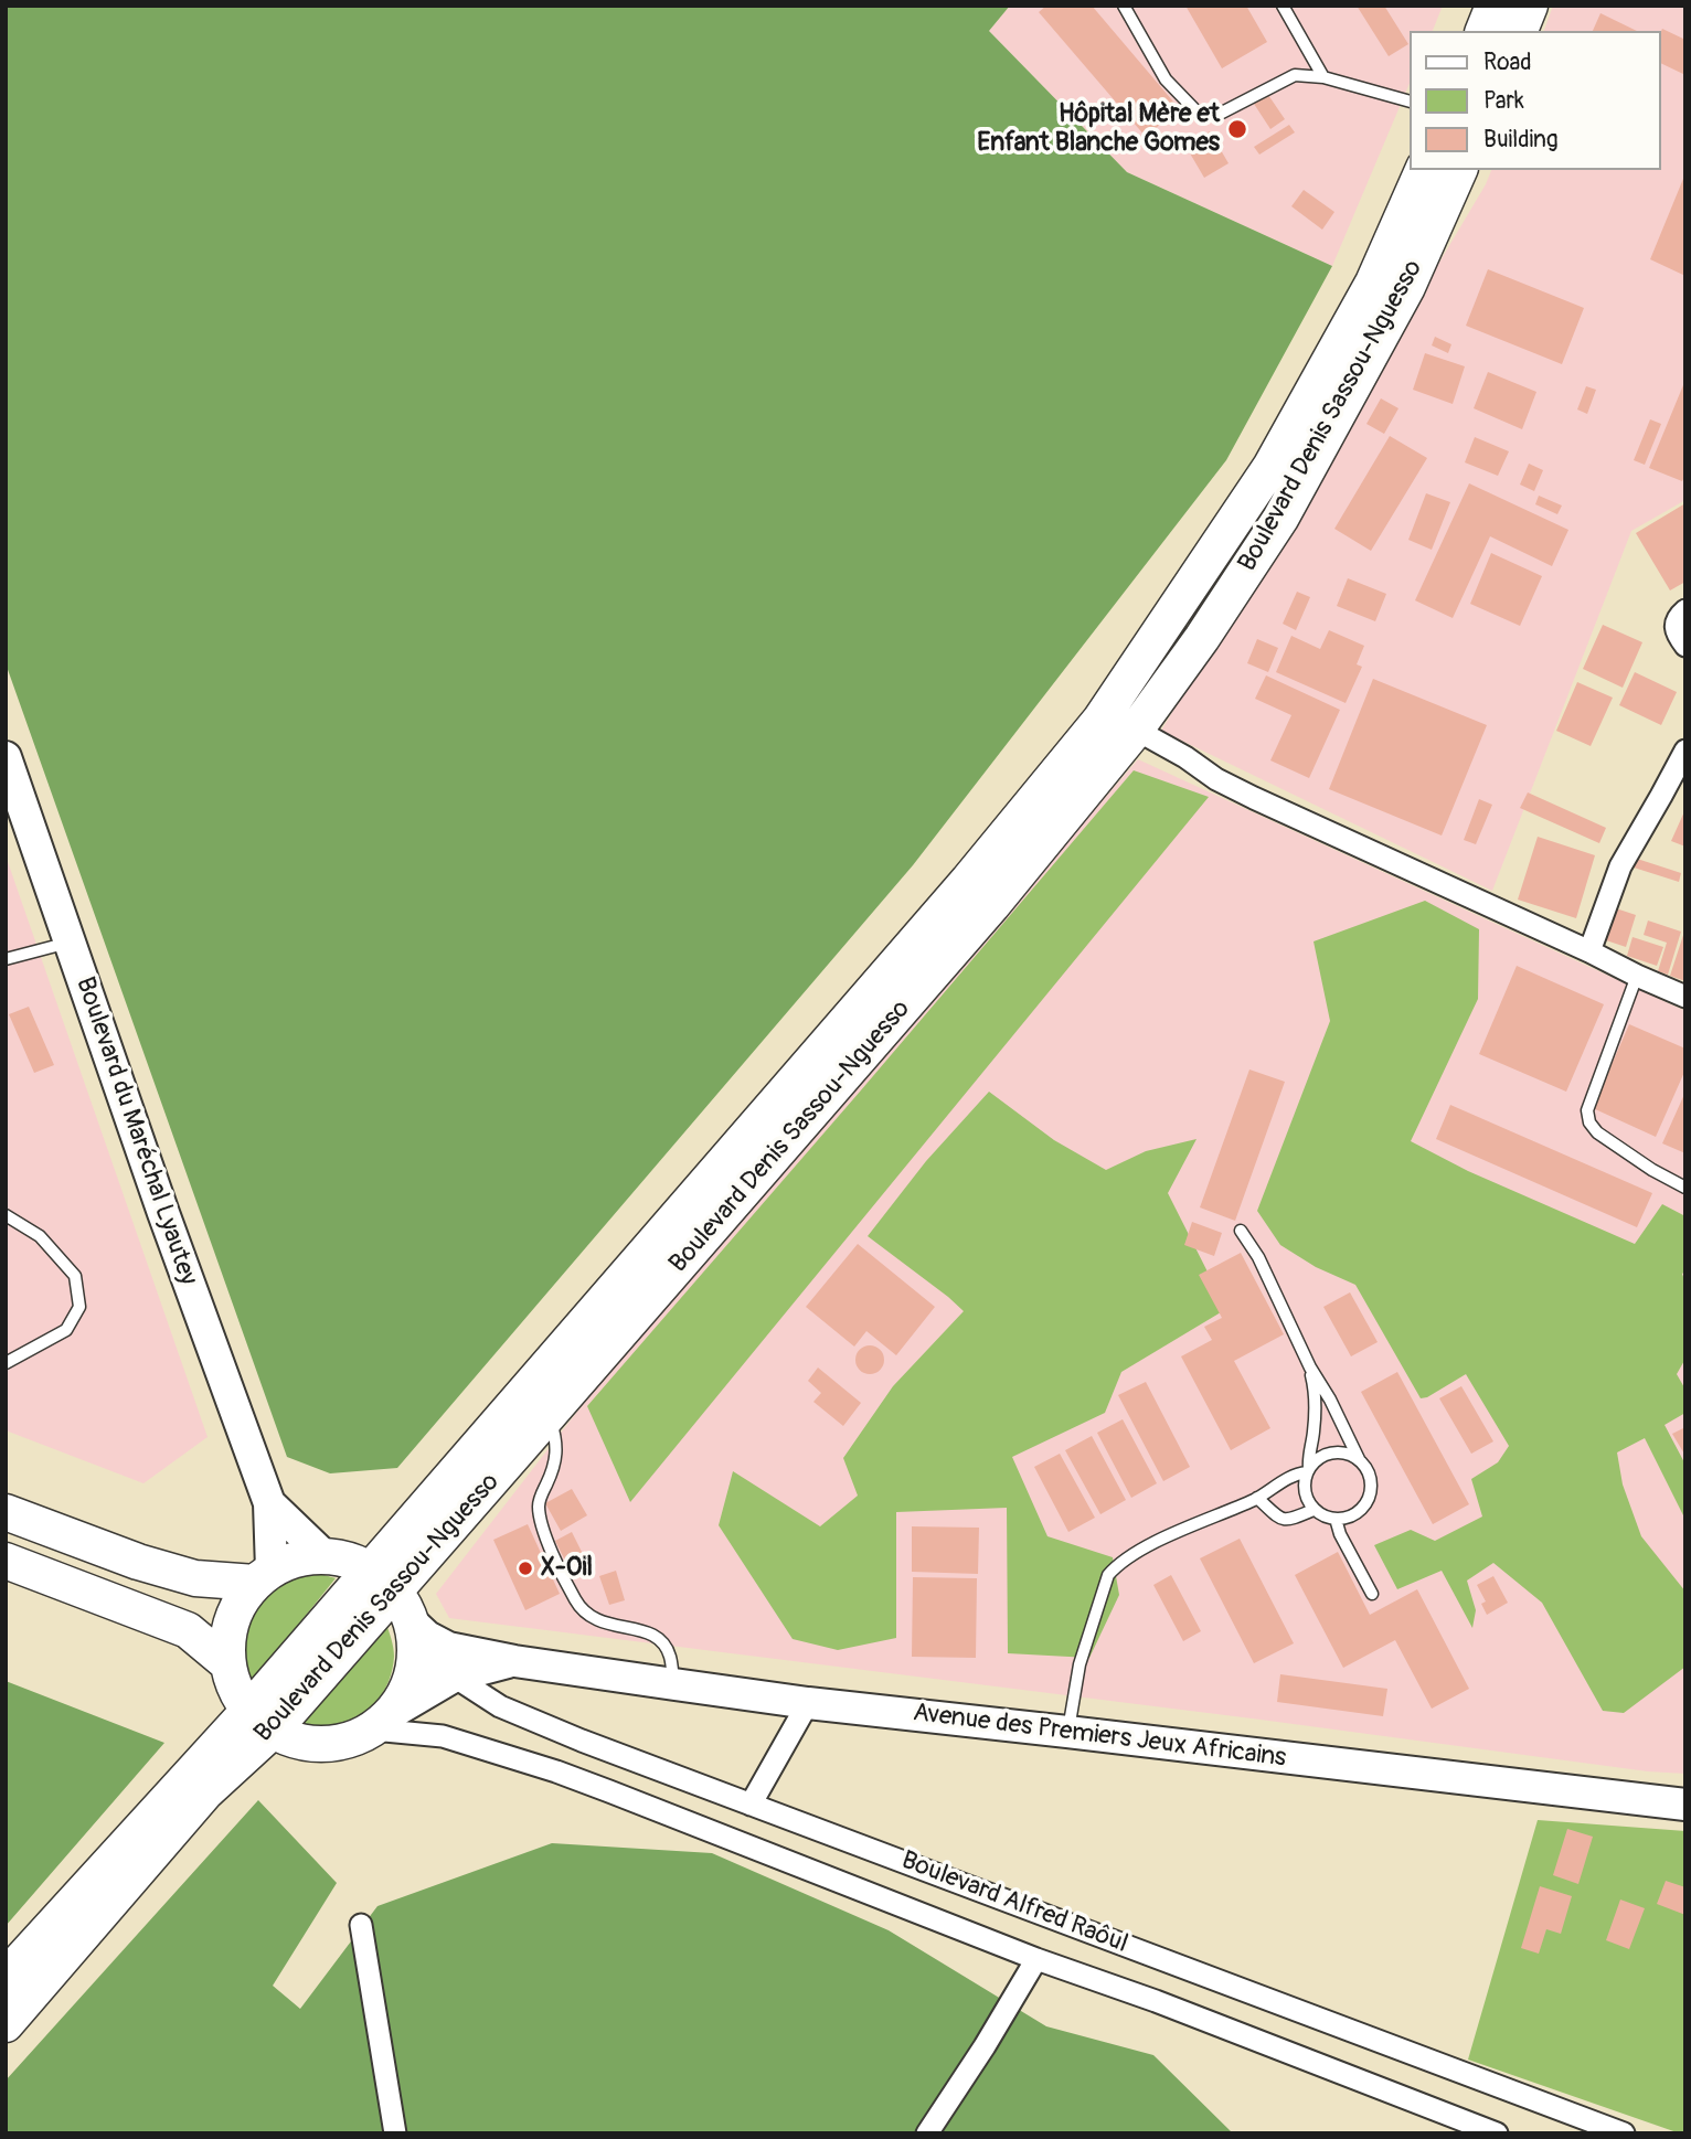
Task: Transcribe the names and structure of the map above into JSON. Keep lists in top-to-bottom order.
{
  "streets": {
    "main road": ["Boulevard Denis Sassou-Nguesso"],
    "street": ["Boulevard du Maréchal Lyautey", "Avenue des Premiers Jeux Africains", "Boulevard Alfred Raôul"]
  },
  "crossings": [
    ["Avenue des Premiers Jeux Africains", "Boulevard Alfred Raôul"]
  ],
  "places": ["Hôpital Mère et Enfant Blanche Gomes", "X-Oil"],
  "legend": ["Road", "Park", "Building"]
}
